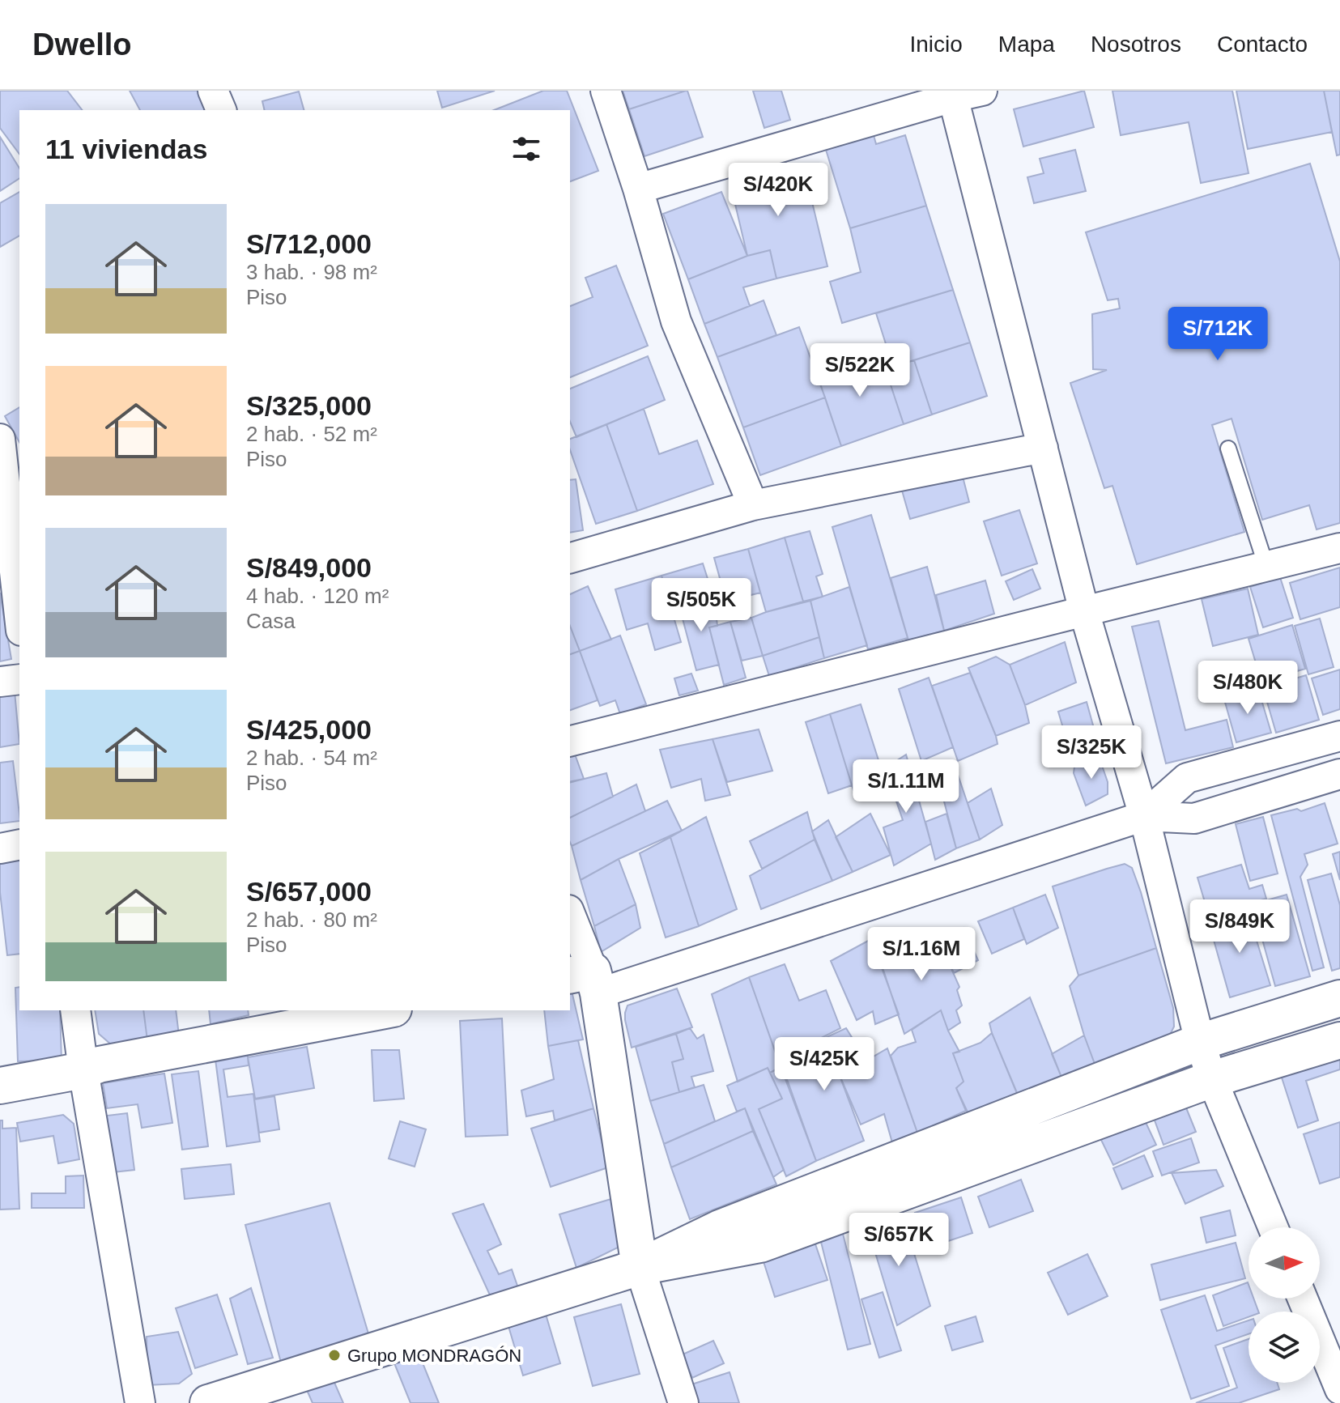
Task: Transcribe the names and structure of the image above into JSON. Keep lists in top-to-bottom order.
{
  "places": ["Grupo MONDRAGÓN"],
  "north": "right",
  "page": {
    "header": "Dwello",
    "nav": [
      "Inicio",
      "Mapa",
      "Nosotros",
      "Contacto"
    ],
    "heading": "11 viviendas",
    "price": [
      "S/420K",
      "S/712K",
      "S/522K",
      "S/505K",
      "S/480K",
      "S/325K",
      "S/1.11M",
      "S/849K",
      "S/1.16M",
      "S/425K",
      "S/657K"
    ],
    "list": [
      {
        "name": "S/712,000",
        "note": "3 hab. · 98 m² · Piso"
      },
      {
        "name": "S/325,000",
        "note": "2 hab. · 52 m² · Piso"
      },
      {
        "name": "S/849,000",
        "note": "4 hab. · 120 m² · Casa"
      },
      {
        "name": "S/425,000",
        "note": "2 hab. · 54 m² · Piso"
      },
      {
        "name": "S/657,000",
        "note": "2 hab. · 80 m² · Piso"
      }
    ]
  }
}
